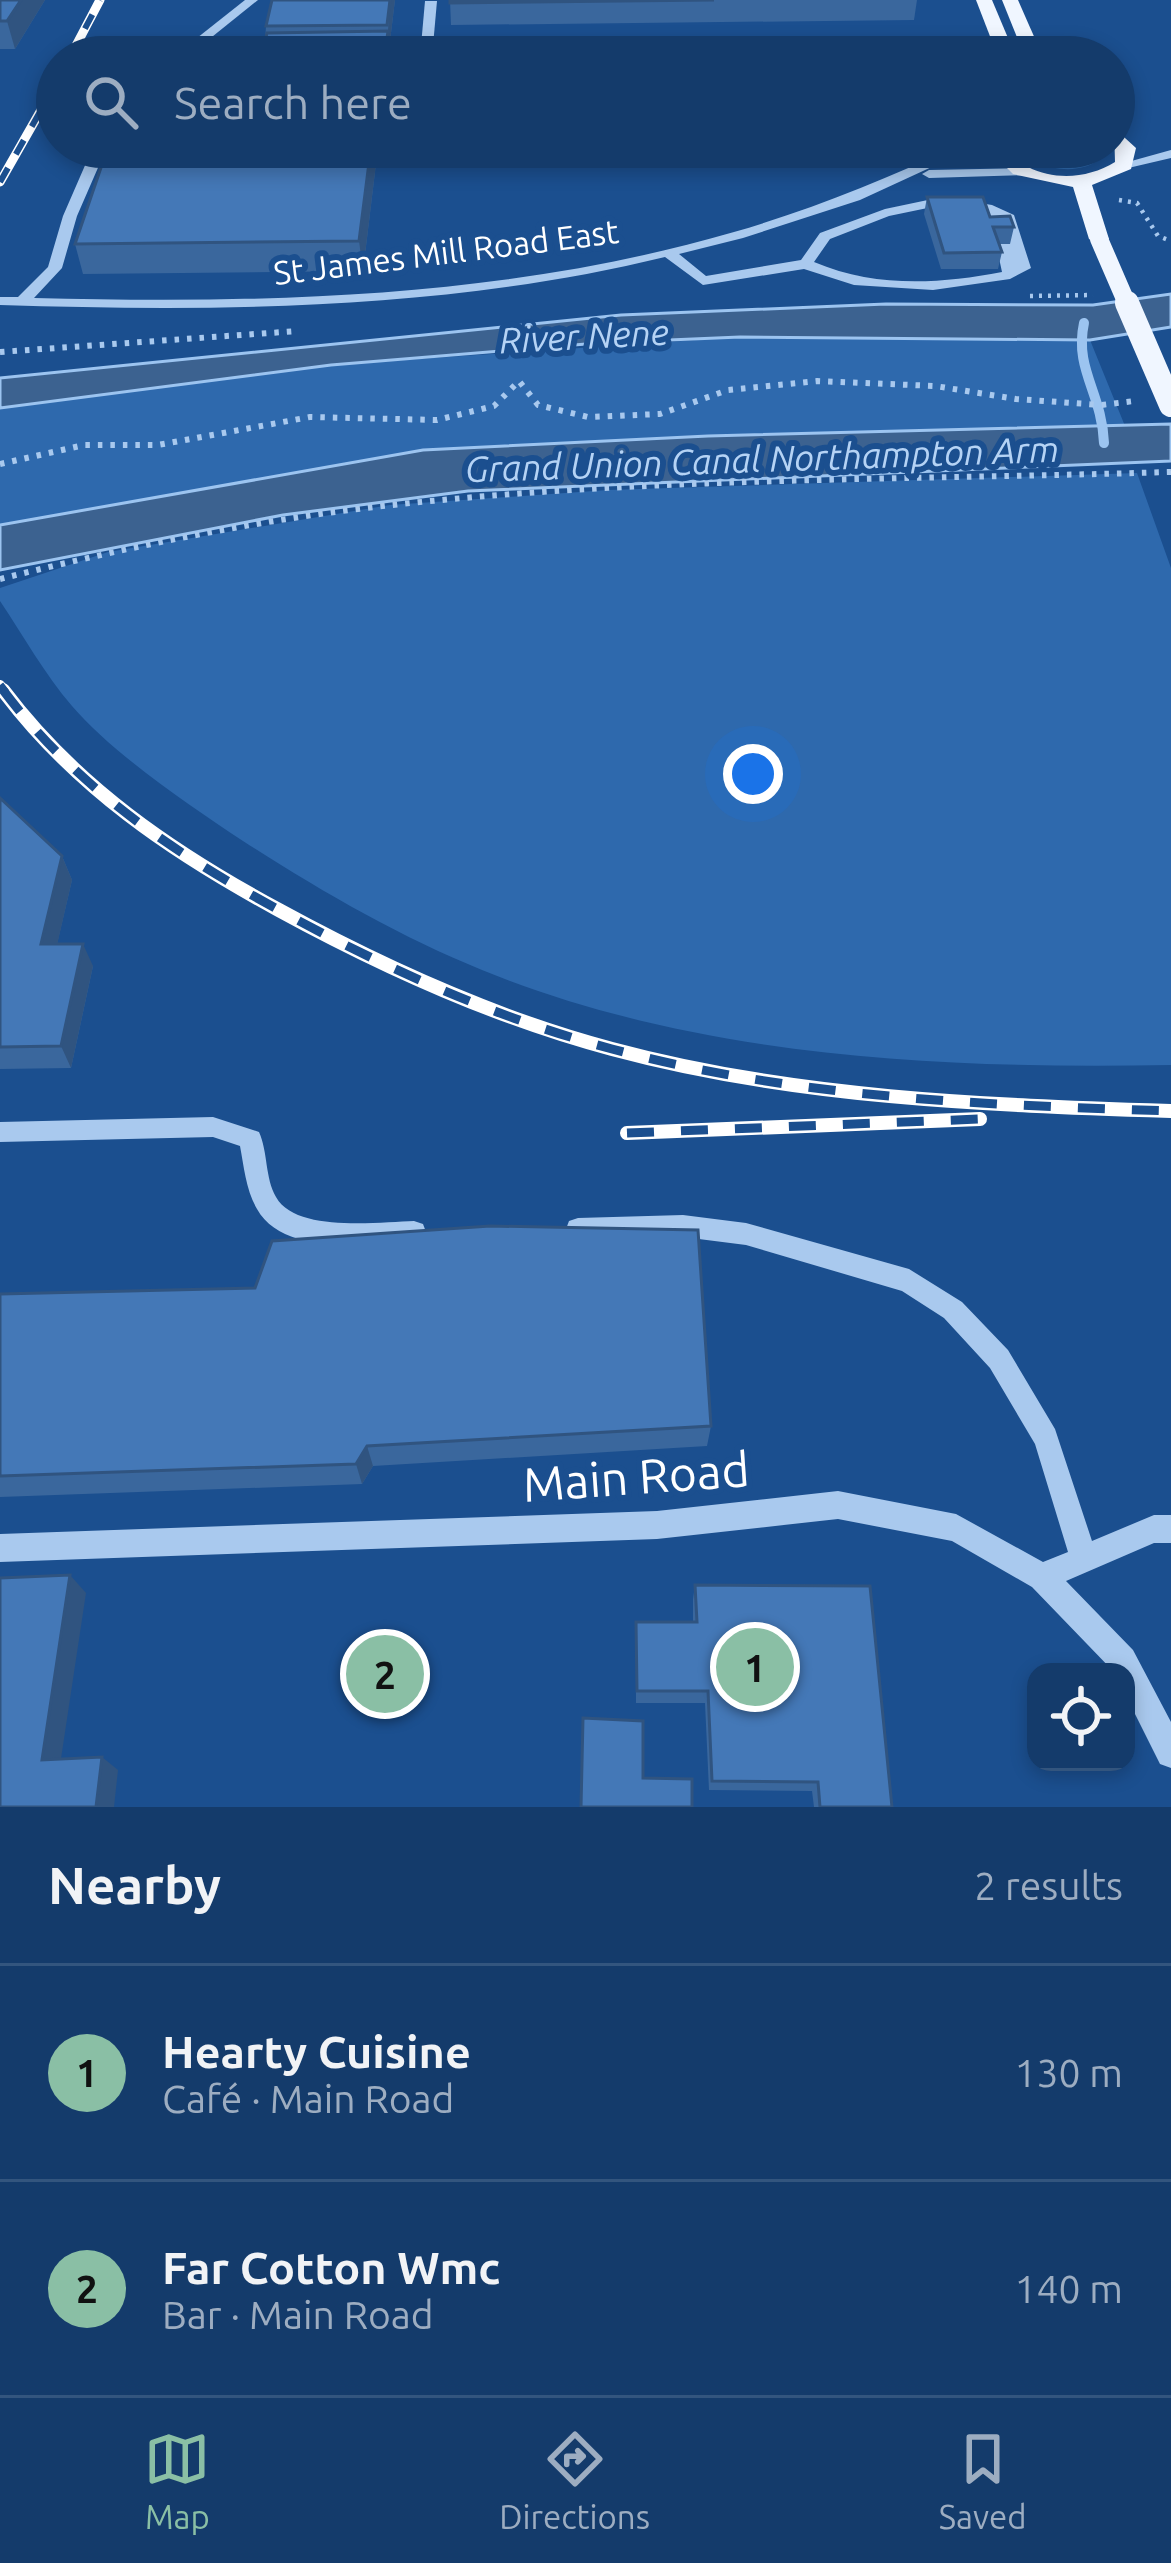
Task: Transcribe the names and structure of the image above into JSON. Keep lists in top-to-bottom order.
{
  "streets": {
    "street": ["St James Mill Road East", "Main Road"]
  },
  "water": ["River Nene", "Grand Union Canal Northampton Arm"],
  "page": {
    "search": "Search here",
    "pins": ["1", "2"],
    "heading": ["Nearby", "2 results"],
    "list": [
      {
        "mark": "1",
        "name": "Hearty Cuisine",
        "note": "Café · Main Road",
        "value": "130 m"
      },
      {
        "mark": "2",
        "name": "Far Cotton Wmc",
        "note": "Bar · Main Road",
        "value": "140 m"
      }
    ],
    "nav": ["Map", "Directions", "Saved"]
  }
}
